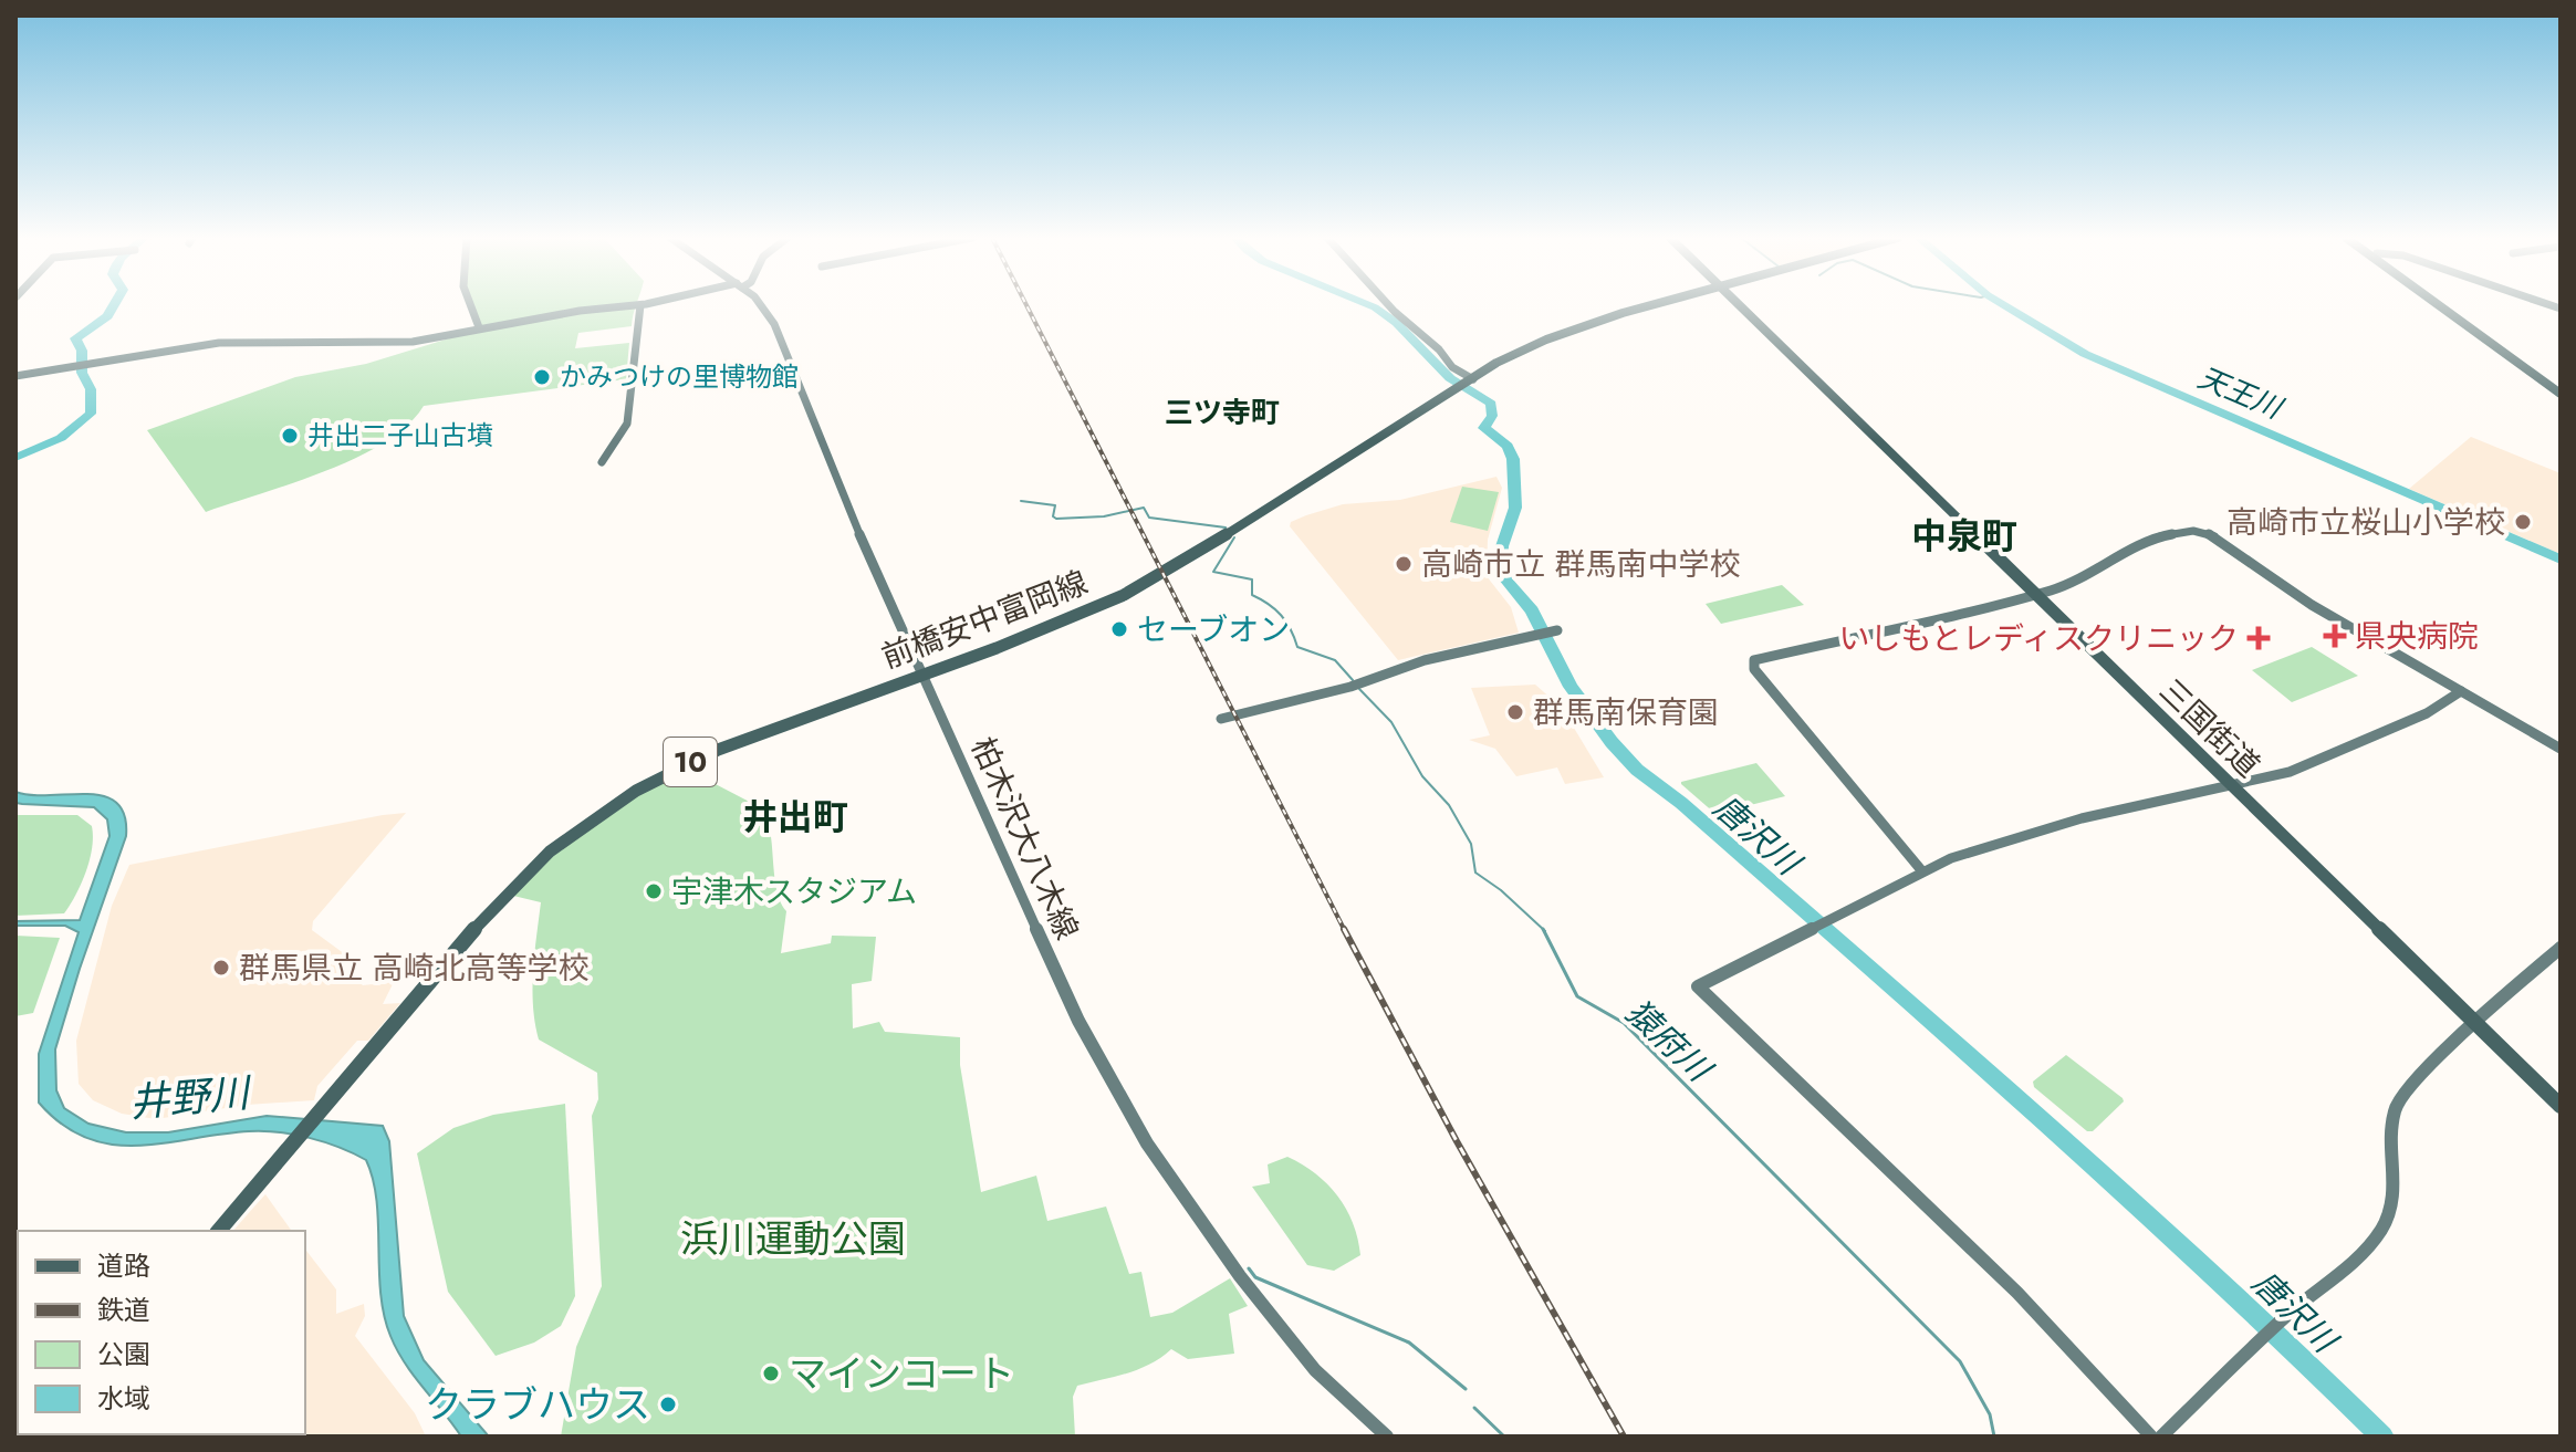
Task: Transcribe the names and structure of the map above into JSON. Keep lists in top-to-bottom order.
{
  "streets": {
    "main road": ["前橋安中富岡線", "三国街道", "10"],
    "street": ["柏木沢大八木線"]
  },
  "crossings": [
    ["前橋安中富岡線", "柏木沢大八木線"]
  ],
  "districts": ["三ツ寺町", "中泉町", "井出町"],
  "water": [
    "天王川",
    "唐沢川",
    "猿府川",
    "井野川"
  ],
  "parks": ["浜川運動公園"],
  "places": {
    "other": [
      "かみつけの里博物館",
      "井出二子山古墳",
      "高崎市立桜山小学校",
      "高崎市立 群馬南中学校",
      "セーブオン",
      "群馬南保育園",
      "宇津木スタジアム",
      "群馬県立 高崎北高等学校",
      "マインコート",
      "クラブハウス"
    ],
    "health": ["県央病院", "いしもとレディスクリニック"]
  },
  "legend": [
    "道路",
    "鉄道",
    "公園",
    "水域"
  ]
}
